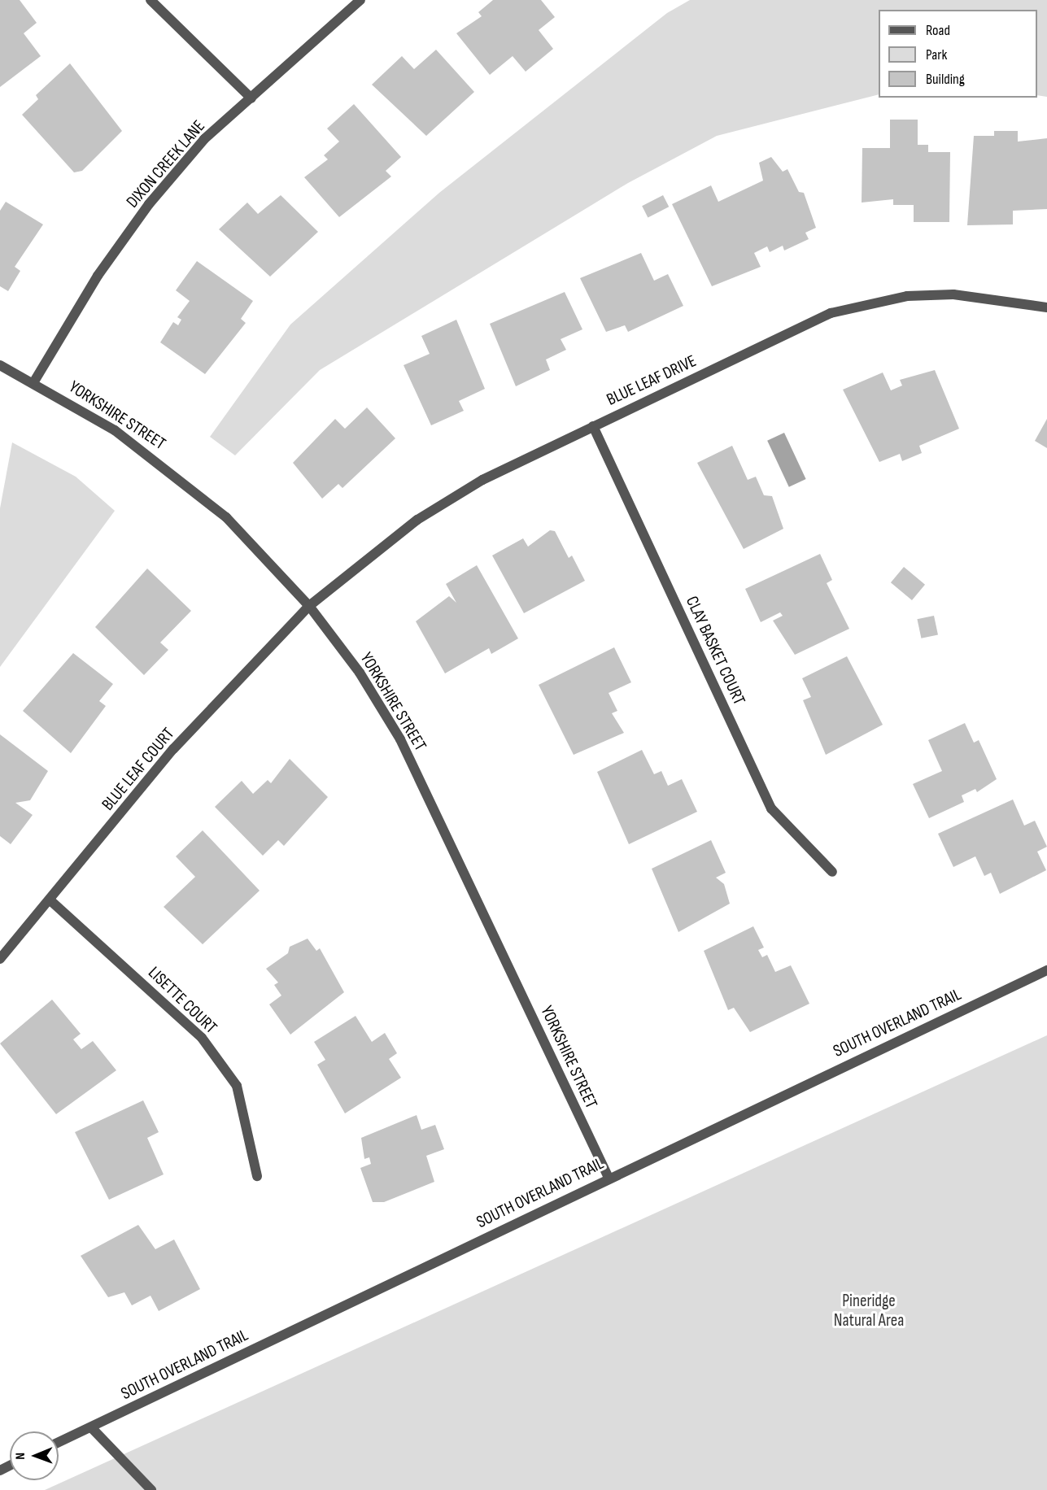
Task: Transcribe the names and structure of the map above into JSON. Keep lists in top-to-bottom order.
{
  "streets": {
    "street": [
      "DIXON CREEK LANE",
      "BLUE LEAF DRIVE",
      "YORKSHIRE STREET",
      "CLAY BASKET COURT",
      "BLUE LEAF COURT",
      "LISETTE COURT",
      "SOUTH OVERLAND TRAIL"
    ]
  },
  "crossings": [
    ["DIXON CREEK LANE", "YORKSHIRE STREET"],
    ["BLUE LEAF DRIVE", "YORKSHIRE STREET"],
    ["BLUE LEAF DRIVE", "CLAY BASKET COURT"],
    ["BLUE LEAF DRIVE", "BLUE LEAF COURT"],
    ["YORKSHIRE STREET", "BLUE LEAF COURT"],
    ["YORKSHIRE STREET", "SOUTH OVERLAND TRAIL"],
    ["BLUE LEAF COURT", "LISETTE COURT"]
  ],
  "parks": ["Pineridge Natural Area"],
  "legend": ["Road", "Park", "Building"],
  "north": "left"
}
